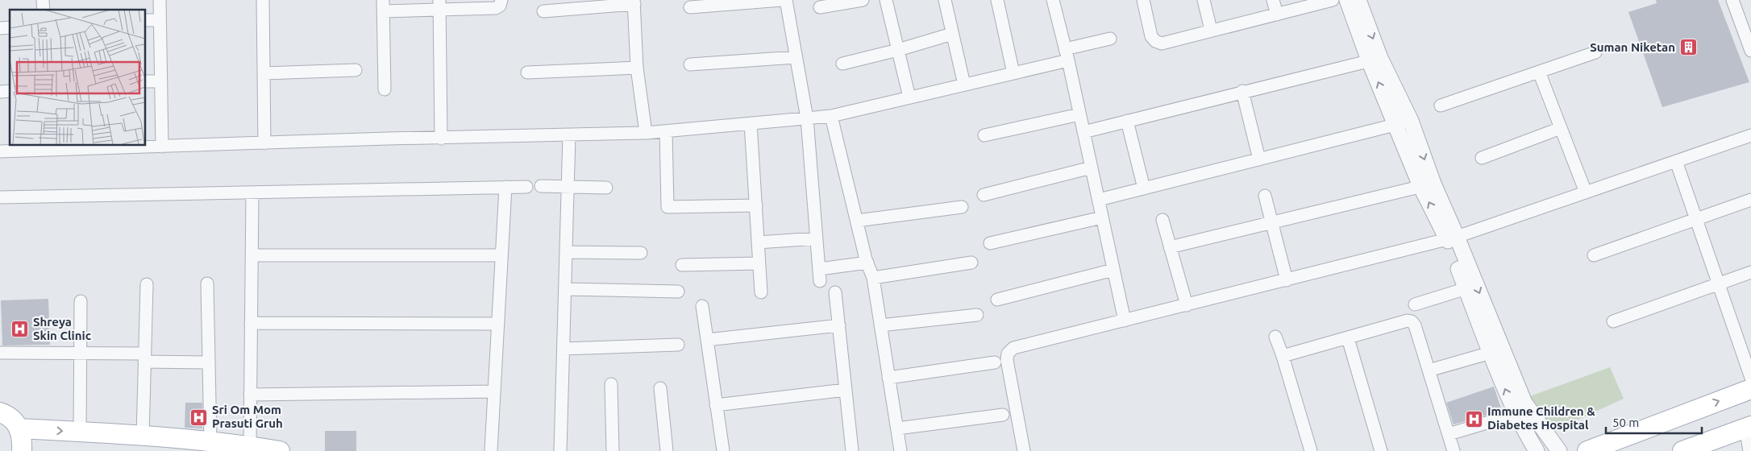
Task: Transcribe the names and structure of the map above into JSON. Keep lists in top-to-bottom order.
{
  "places": {
    "building": ["Suman Niketan"],
    "hospital": ["Shreya Skin Clinic", "Sri Om Mom Prasuti Gruh", "Immune Children & Diabetes Hospital"]
  },
  "scale_bar": "50 m"
}
